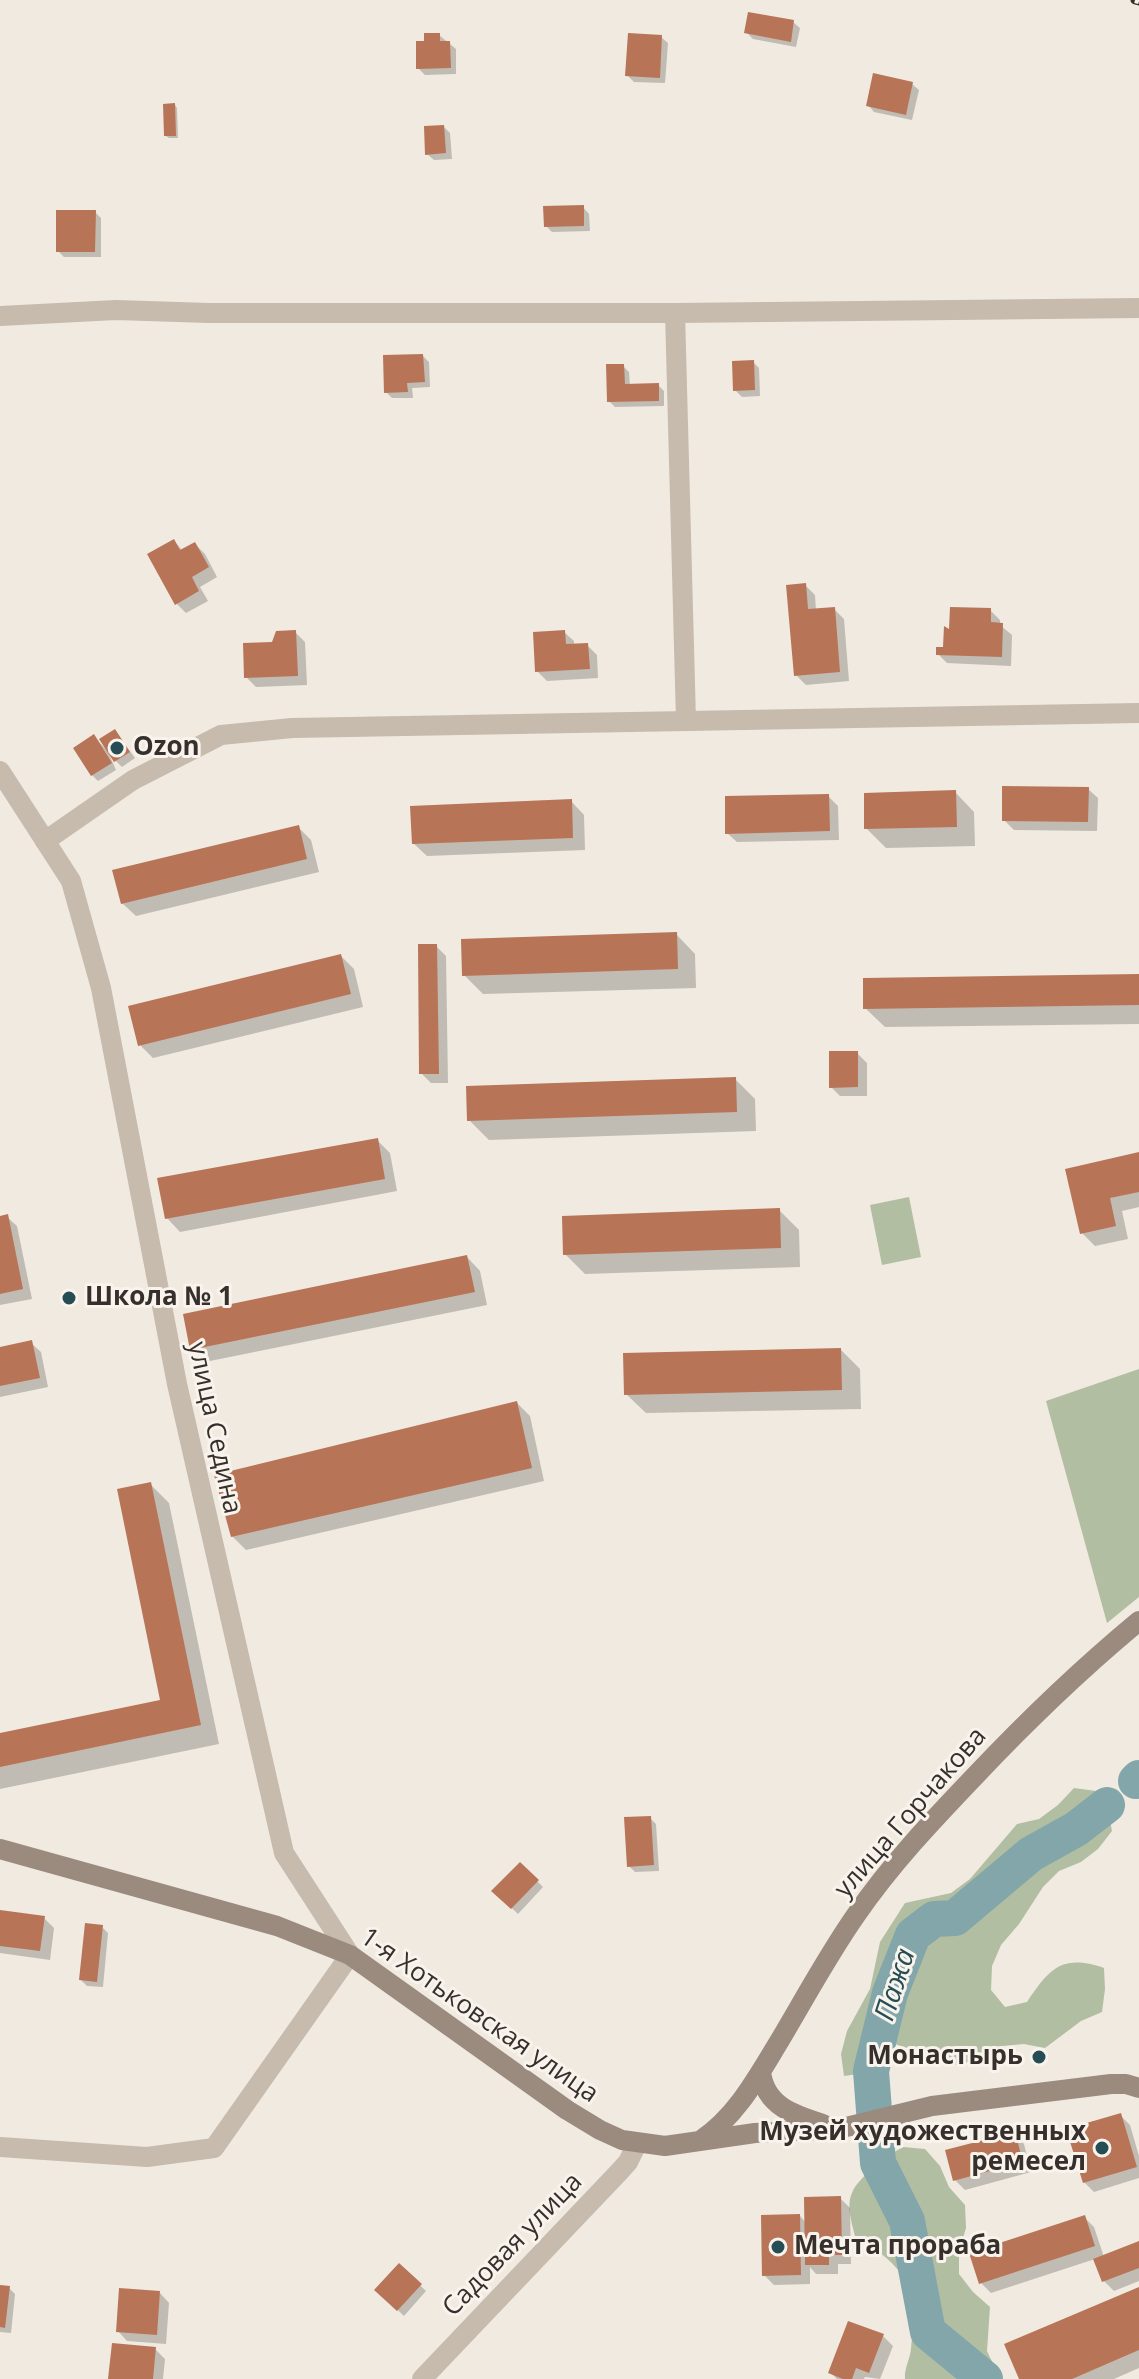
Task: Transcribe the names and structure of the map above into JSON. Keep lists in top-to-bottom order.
{
  "streets": {
    "main road": ["улица Горчакова", "1-я Хотьковская улица"],
    "street": ["улица Седина", "Садовая улица"]
  },
  "crossings": [
    ["улица Седина", "1-я Хотьковская улица"],
    ["улица Горчакова", "1-я Хотьковская улица"],
    ["1-я Хотьковская улица", "Садовая улица"]
  ],
  "water": ["Пажа"],
  "places": [
    "Ozon",
    "Школа № 1",
    "Монастырь",
    "Музей художественных ремесел",
    "Мечта прораба"
  ]
}
